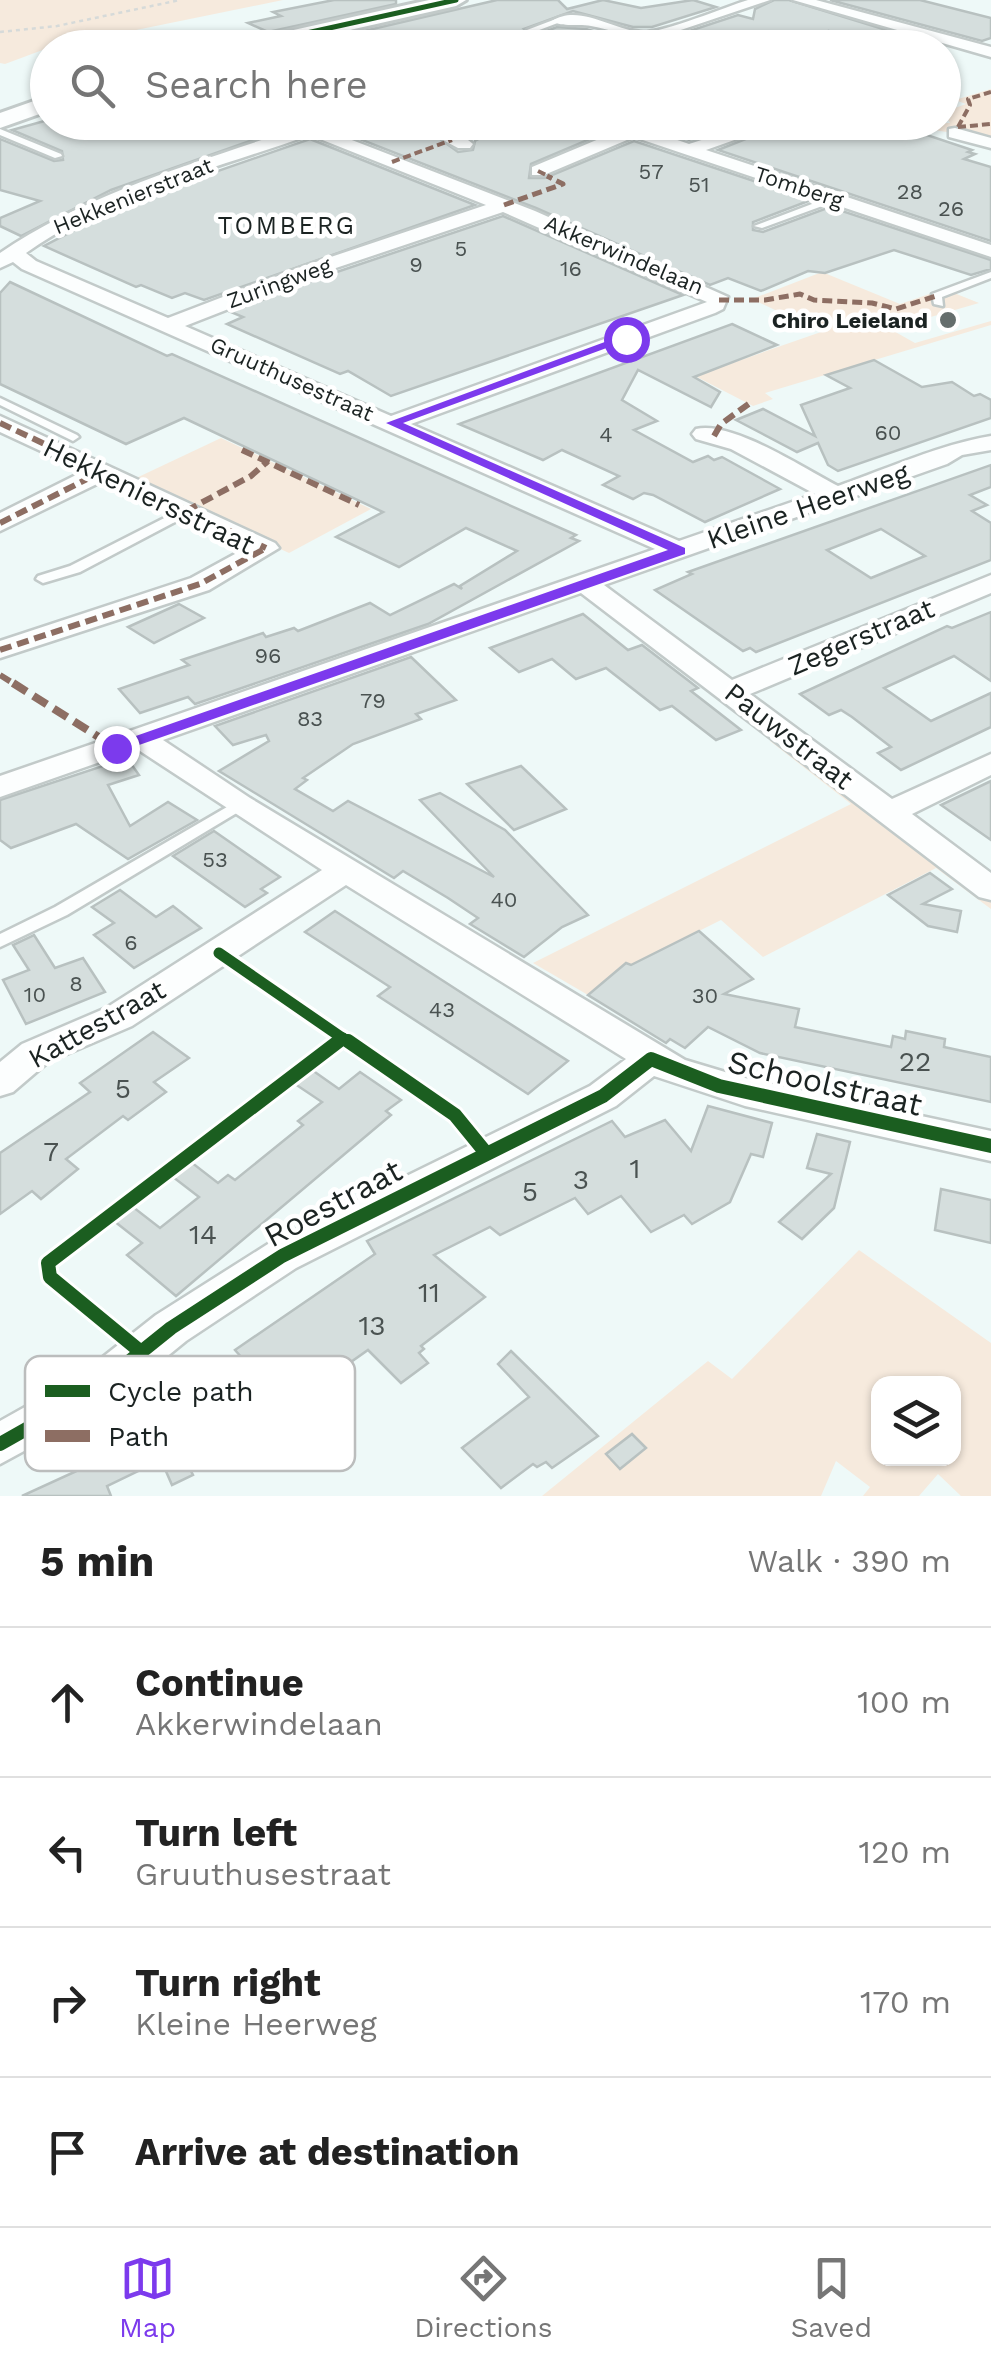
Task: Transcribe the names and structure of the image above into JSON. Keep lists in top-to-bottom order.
{
  "streets": {
    "street": [
      "Tomberg",
      "Hekkenierstraat",
      "Akkerwindelaan",
      "Zuringweg",
      "Gruuthusestraat",
      "Hekkeniersstraat",
      "Kleine Heerweg",
      "Zegerstraat",
      "Pauwstraat",
      "Kattestraat",
      "Schoolstraat",
      "Roestraat"
    ]
  },
  "crossings": [
    ["Hekkenierstraat", "Gruuthusestraat"],
    ["Akkerwindelaan", "Zuringweg"],
    ["Akkerwindelaan", "Gruuthusestraat"],
    ["Zuringweg", "Gruuthusestraat"],
    ["Gruuthusestraat", "Kleine Heerweg"],
    ["Kleine Heerweg", "Pauwstraat"],
    ["Kleine Heerweg", "Schoolstraat"],
    ["Zegerstraat", "Pauwstraat"],
    ["Kattestraat", "Schoolstraat"],
    ["Schoolstraat", "Roestraat"]
  ],
  "districts": ["TOMBERG"],
  "places": ["Chiro Leieland"],
  "house_numbers": [
    "57",
    "51",
    "28",
    "26",
    "5",
    "9",
    "16",
    "60",
    "4",
    "96",
    "79",
    "83",
    "53",
    "40",
    "6",
    "8",
    "10",
    "30",
    "43",
    "22",
    "5",
    "7",
    "1",
    "3",
    "5",
    "14",
    "11",
    "13"
  ],
  "legend": ["Cycle path", "Path"],
  "page": {
    "search": "Search here",
    "heading": ["5 min", "Walk · 390 m"],
    "list": [
      ["Continue", "Akkerwindelaan", "100 m"],
      ["Turn left", "Gruuthusestraat", "120 m"],
      ["Turn right", "Kleine Heerweg", "170 m"],
      "Arrive at destination"
    ],
    "nav": ["Map", "Directions", "Saved"]
  }
}
